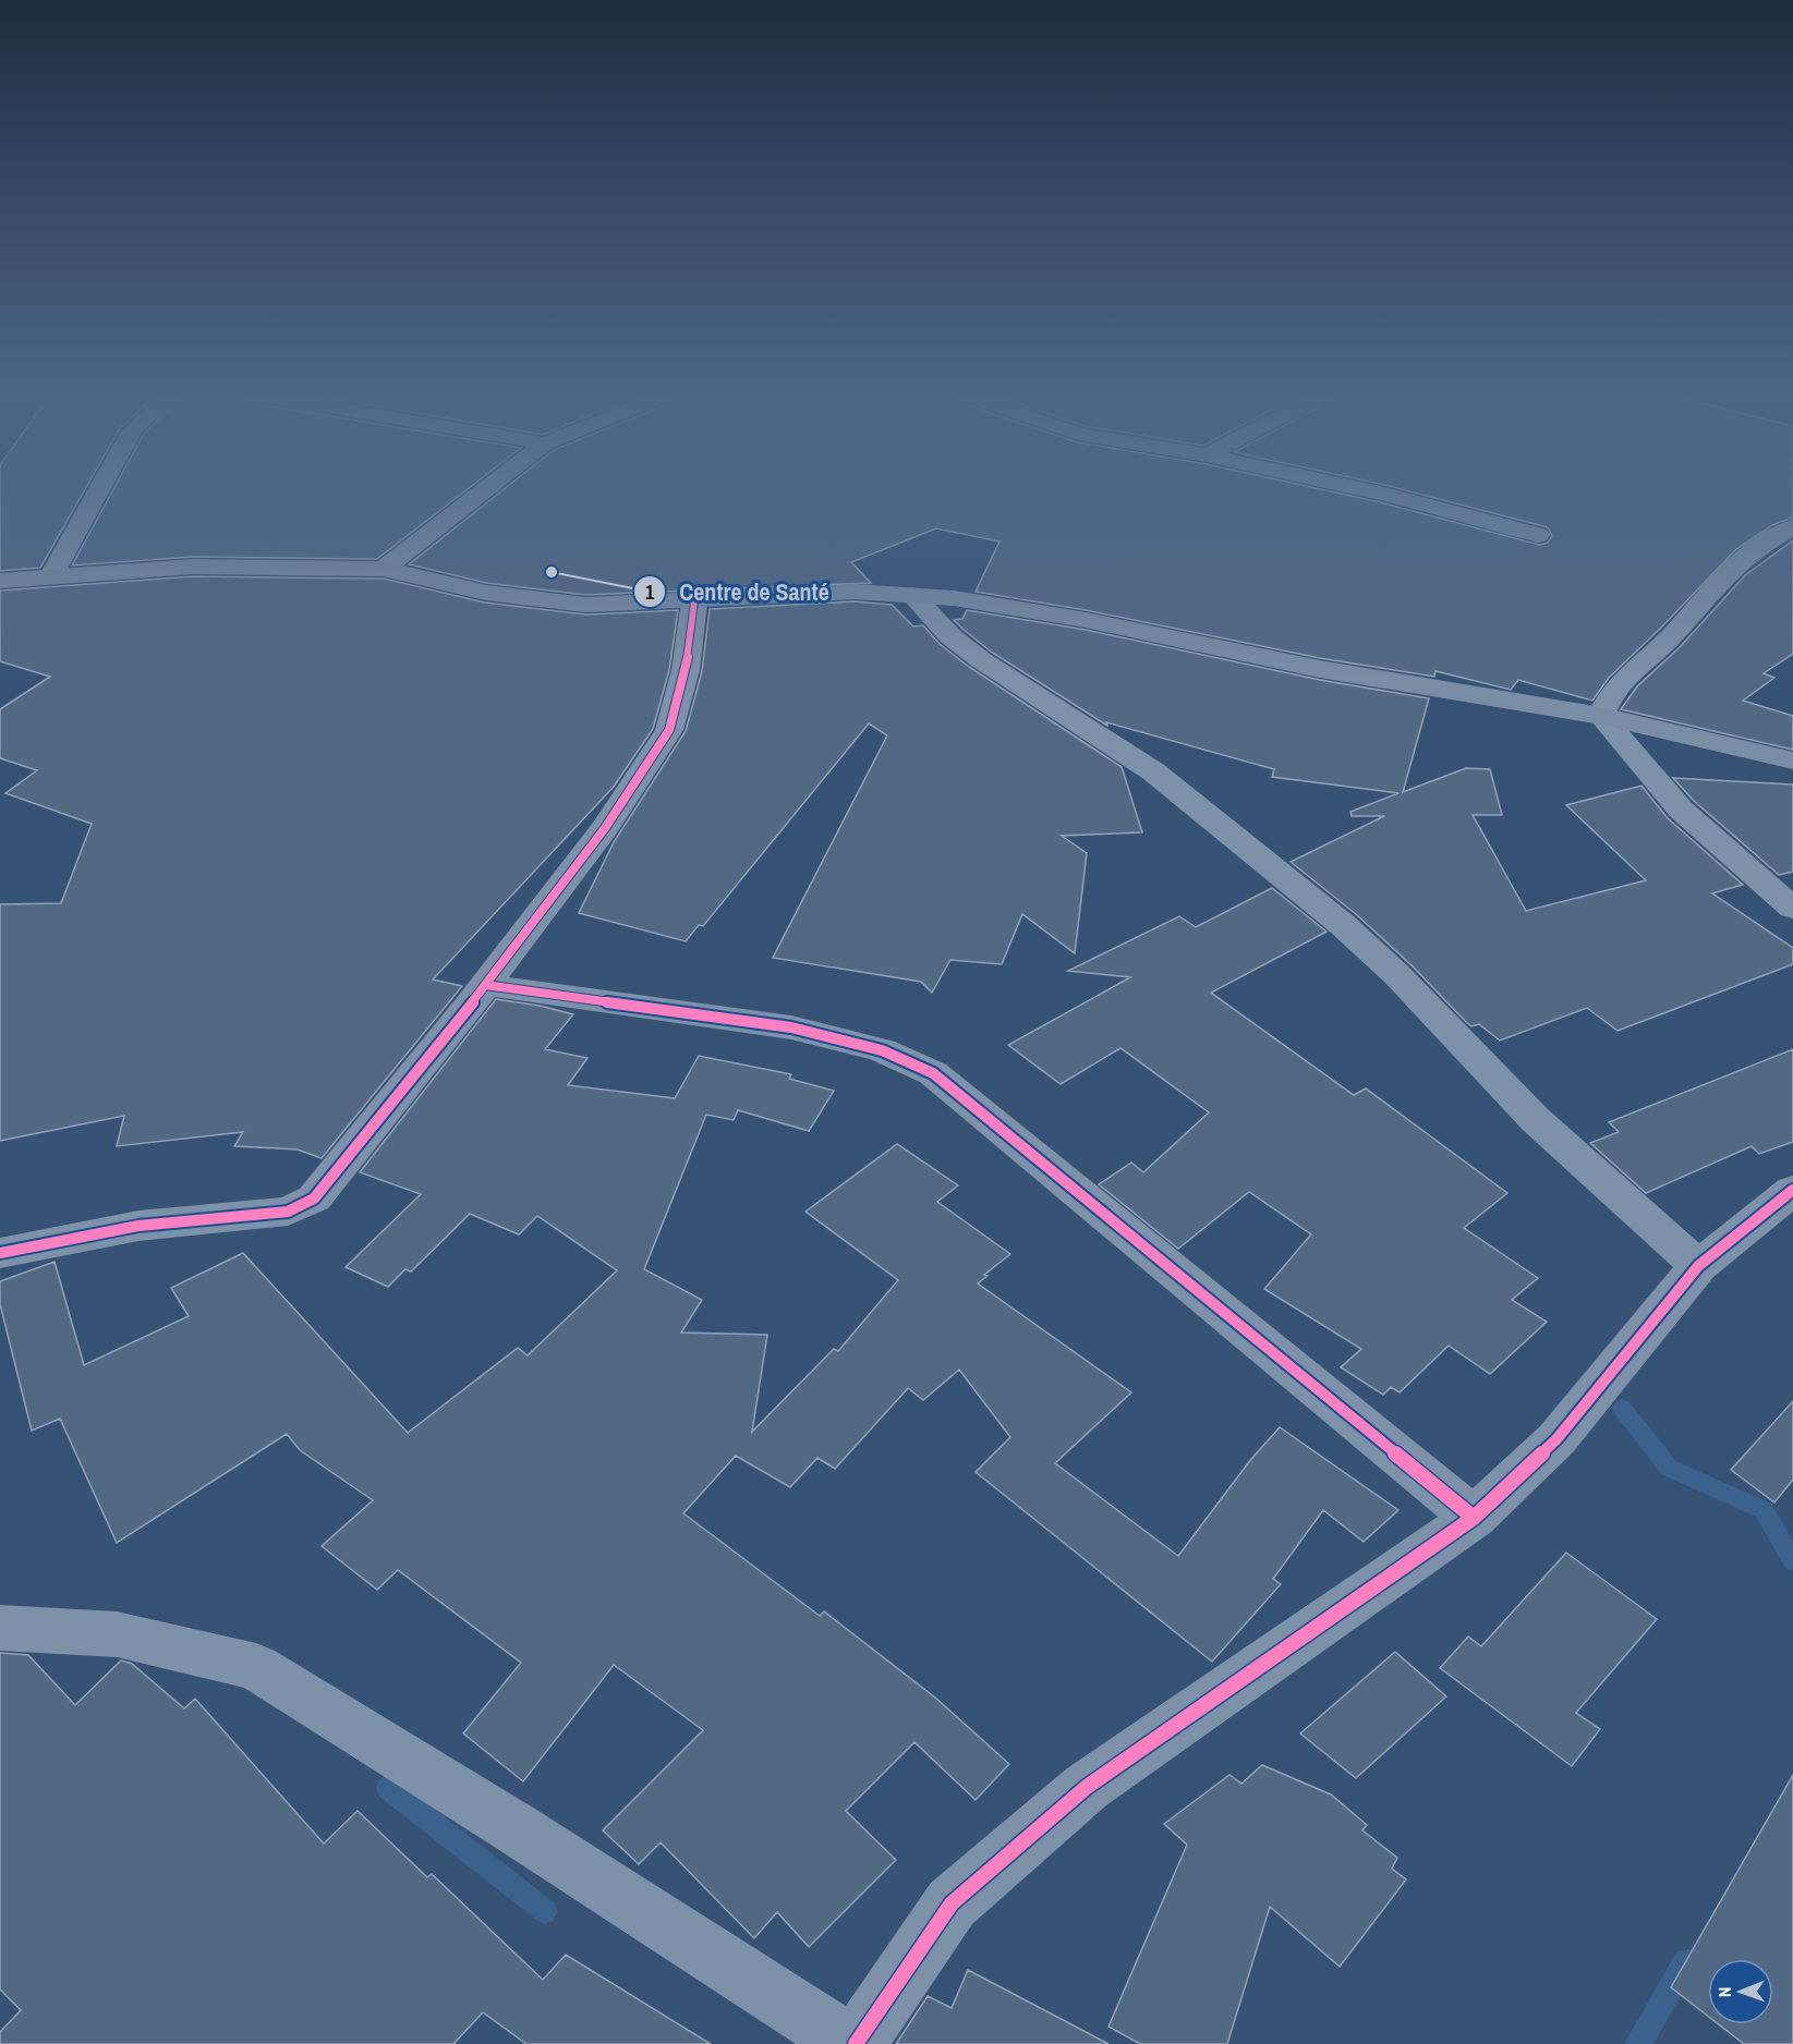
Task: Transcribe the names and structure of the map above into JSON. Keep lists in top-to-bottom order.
{
  "places": ["Centre de Santé"],
  "north": "left"
}
